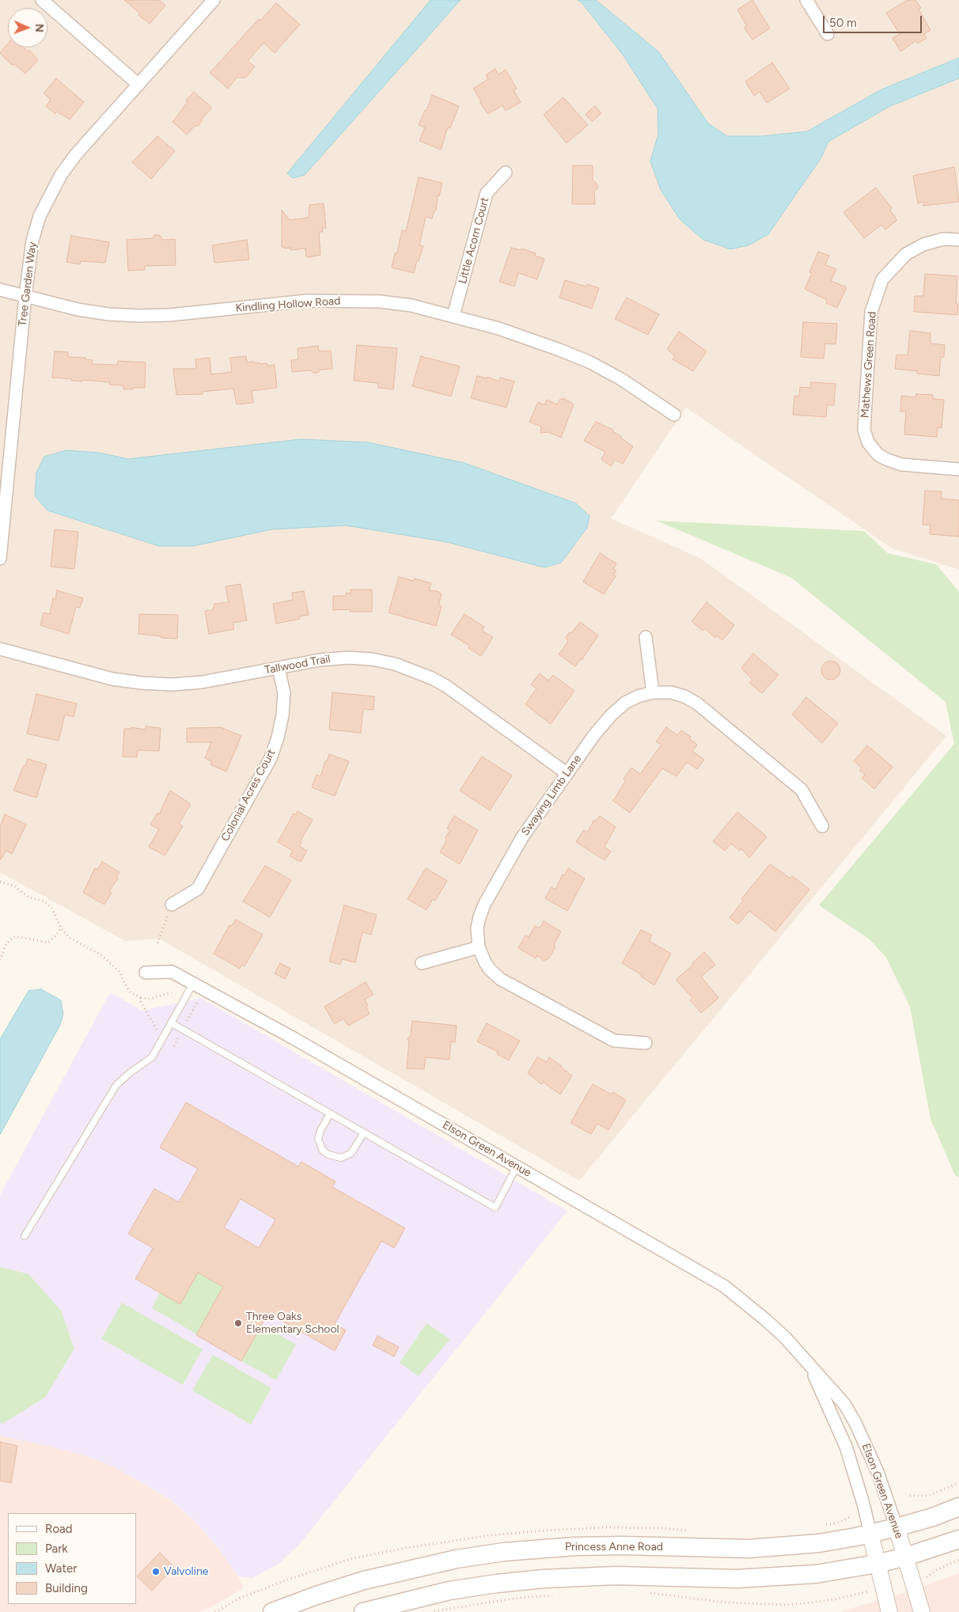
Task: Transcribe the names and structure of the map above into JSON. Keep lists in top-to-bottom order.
{
  "streets": {
    "main road": ["Princess Anne Road"],
    "street": [
      "Little Acorn Court",
      "Tree Garden Way",
      "Kindling Hollow Road",
      "Mathews Green Road",
      "Tallwood Trail",
      "Colonial Acres Court",
      "Swaying Limb Lane",
      "Elson Green Avenue"
    ]
  },
  "crossings": [
    ["Little Acorn Court", "Kindling Hollow Road"],
    ["Tree Garden Way", "Kindling Hollow Road"],
    ["Tallwood Trail", "Colonial Acres Court"],
    ["Tallwood Trail", "Swaying Limb Lane"],
    ["Elson Green Avenue", "Princess Anne Road"]
  ],
  "places": ["Three Oaks Elementary School", "Valvoline"],
  "legend": [
    "Road",
    "Park",
    "Water",
    "Building"
  ],
  "scale_bar": "50 m",
  "north": "right"
}
